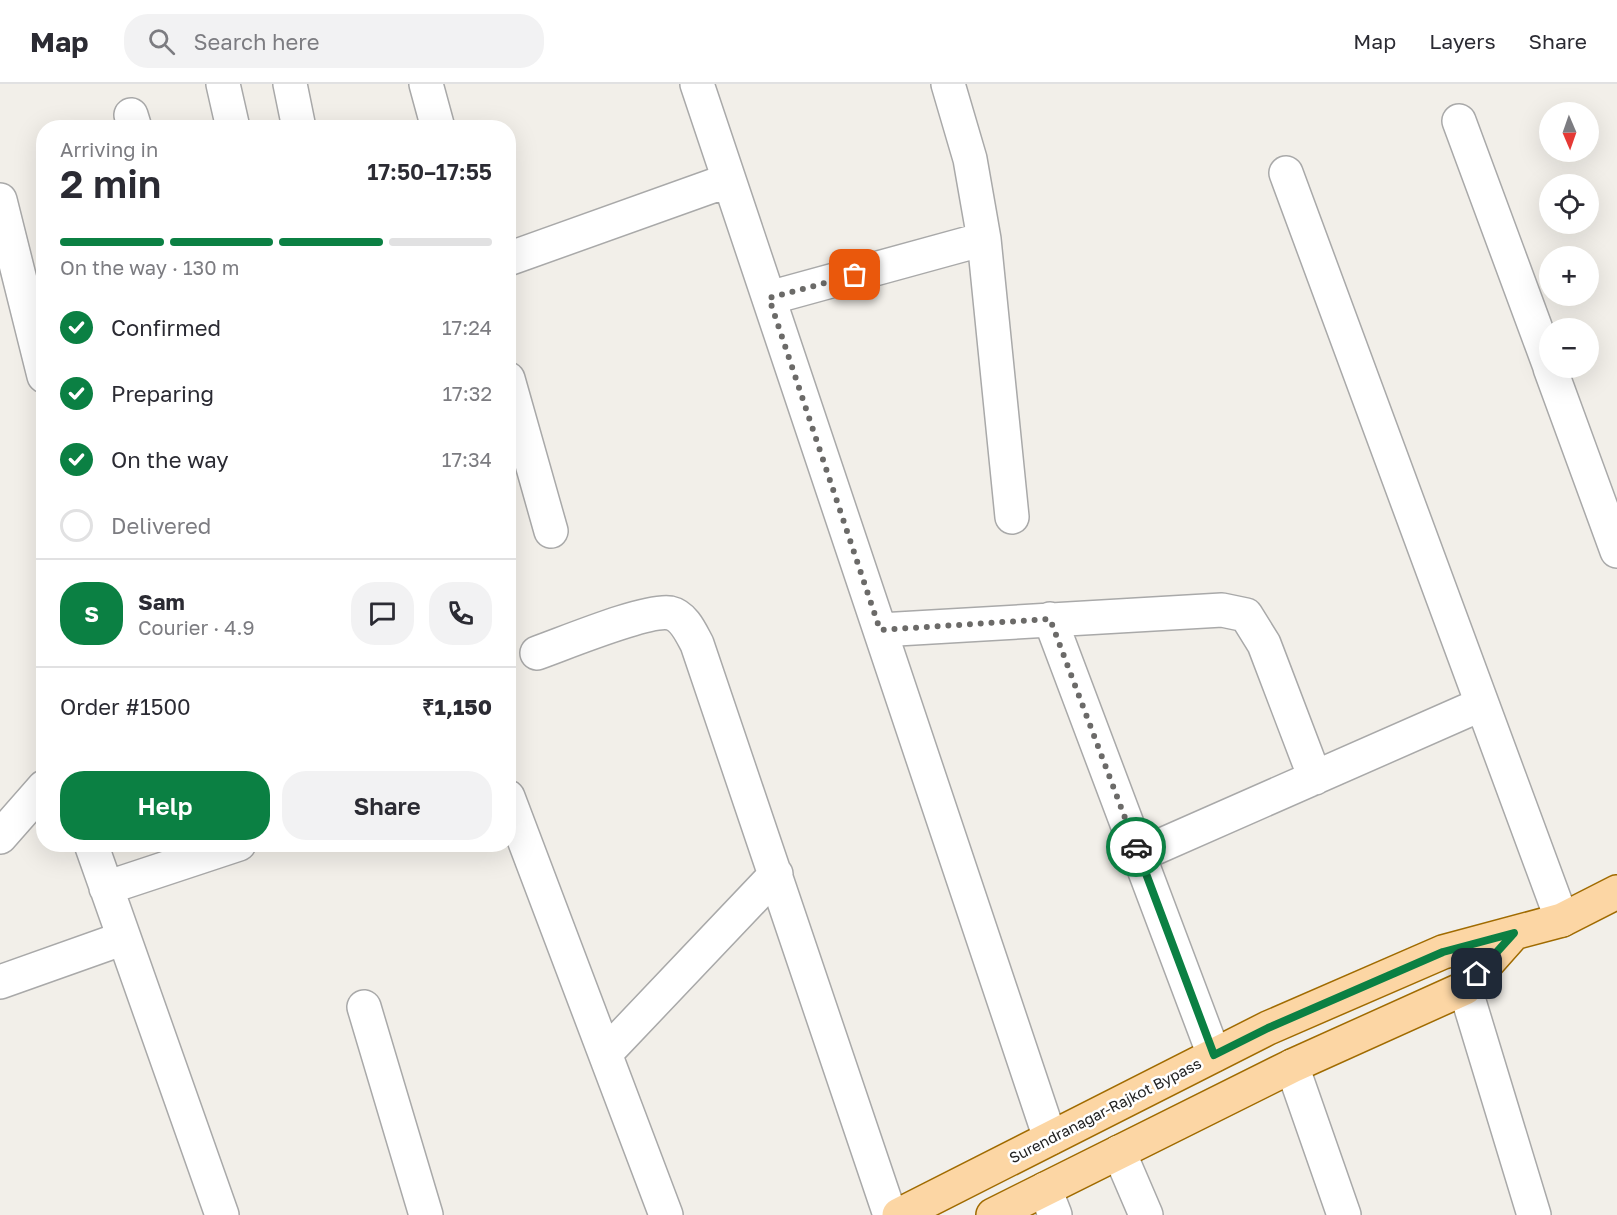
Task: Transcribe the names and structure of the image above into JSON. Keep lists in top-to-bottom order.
{
  "streets": {
    "main road": ["Surendranagar-Rajkot Bypass"]
  },
  "north": "bottom",
  "page": {
    "header": "Map",
    "search": "Search here",
    "nav": ["Map", "Layers", "Share"],
    "map_buttons": ["+", "−"],
    "heading": ["2 min", "Arriving in", "17:50–17:55"],
    "panel": [
      "Sam",
      "Courier · 4.9",
      "Order #1500",
      "₹1,150"
    ],
    "bar": "On the way · 130 m",
    "list": [
      ["Confirmed", "17:24"],
      ["Preparing", "17:32"],
      ["On the way", "17:34"],
      "Delivered"
    ],
    "round": "S",
    "buttons": ["Help", "Share"]
  }
}
